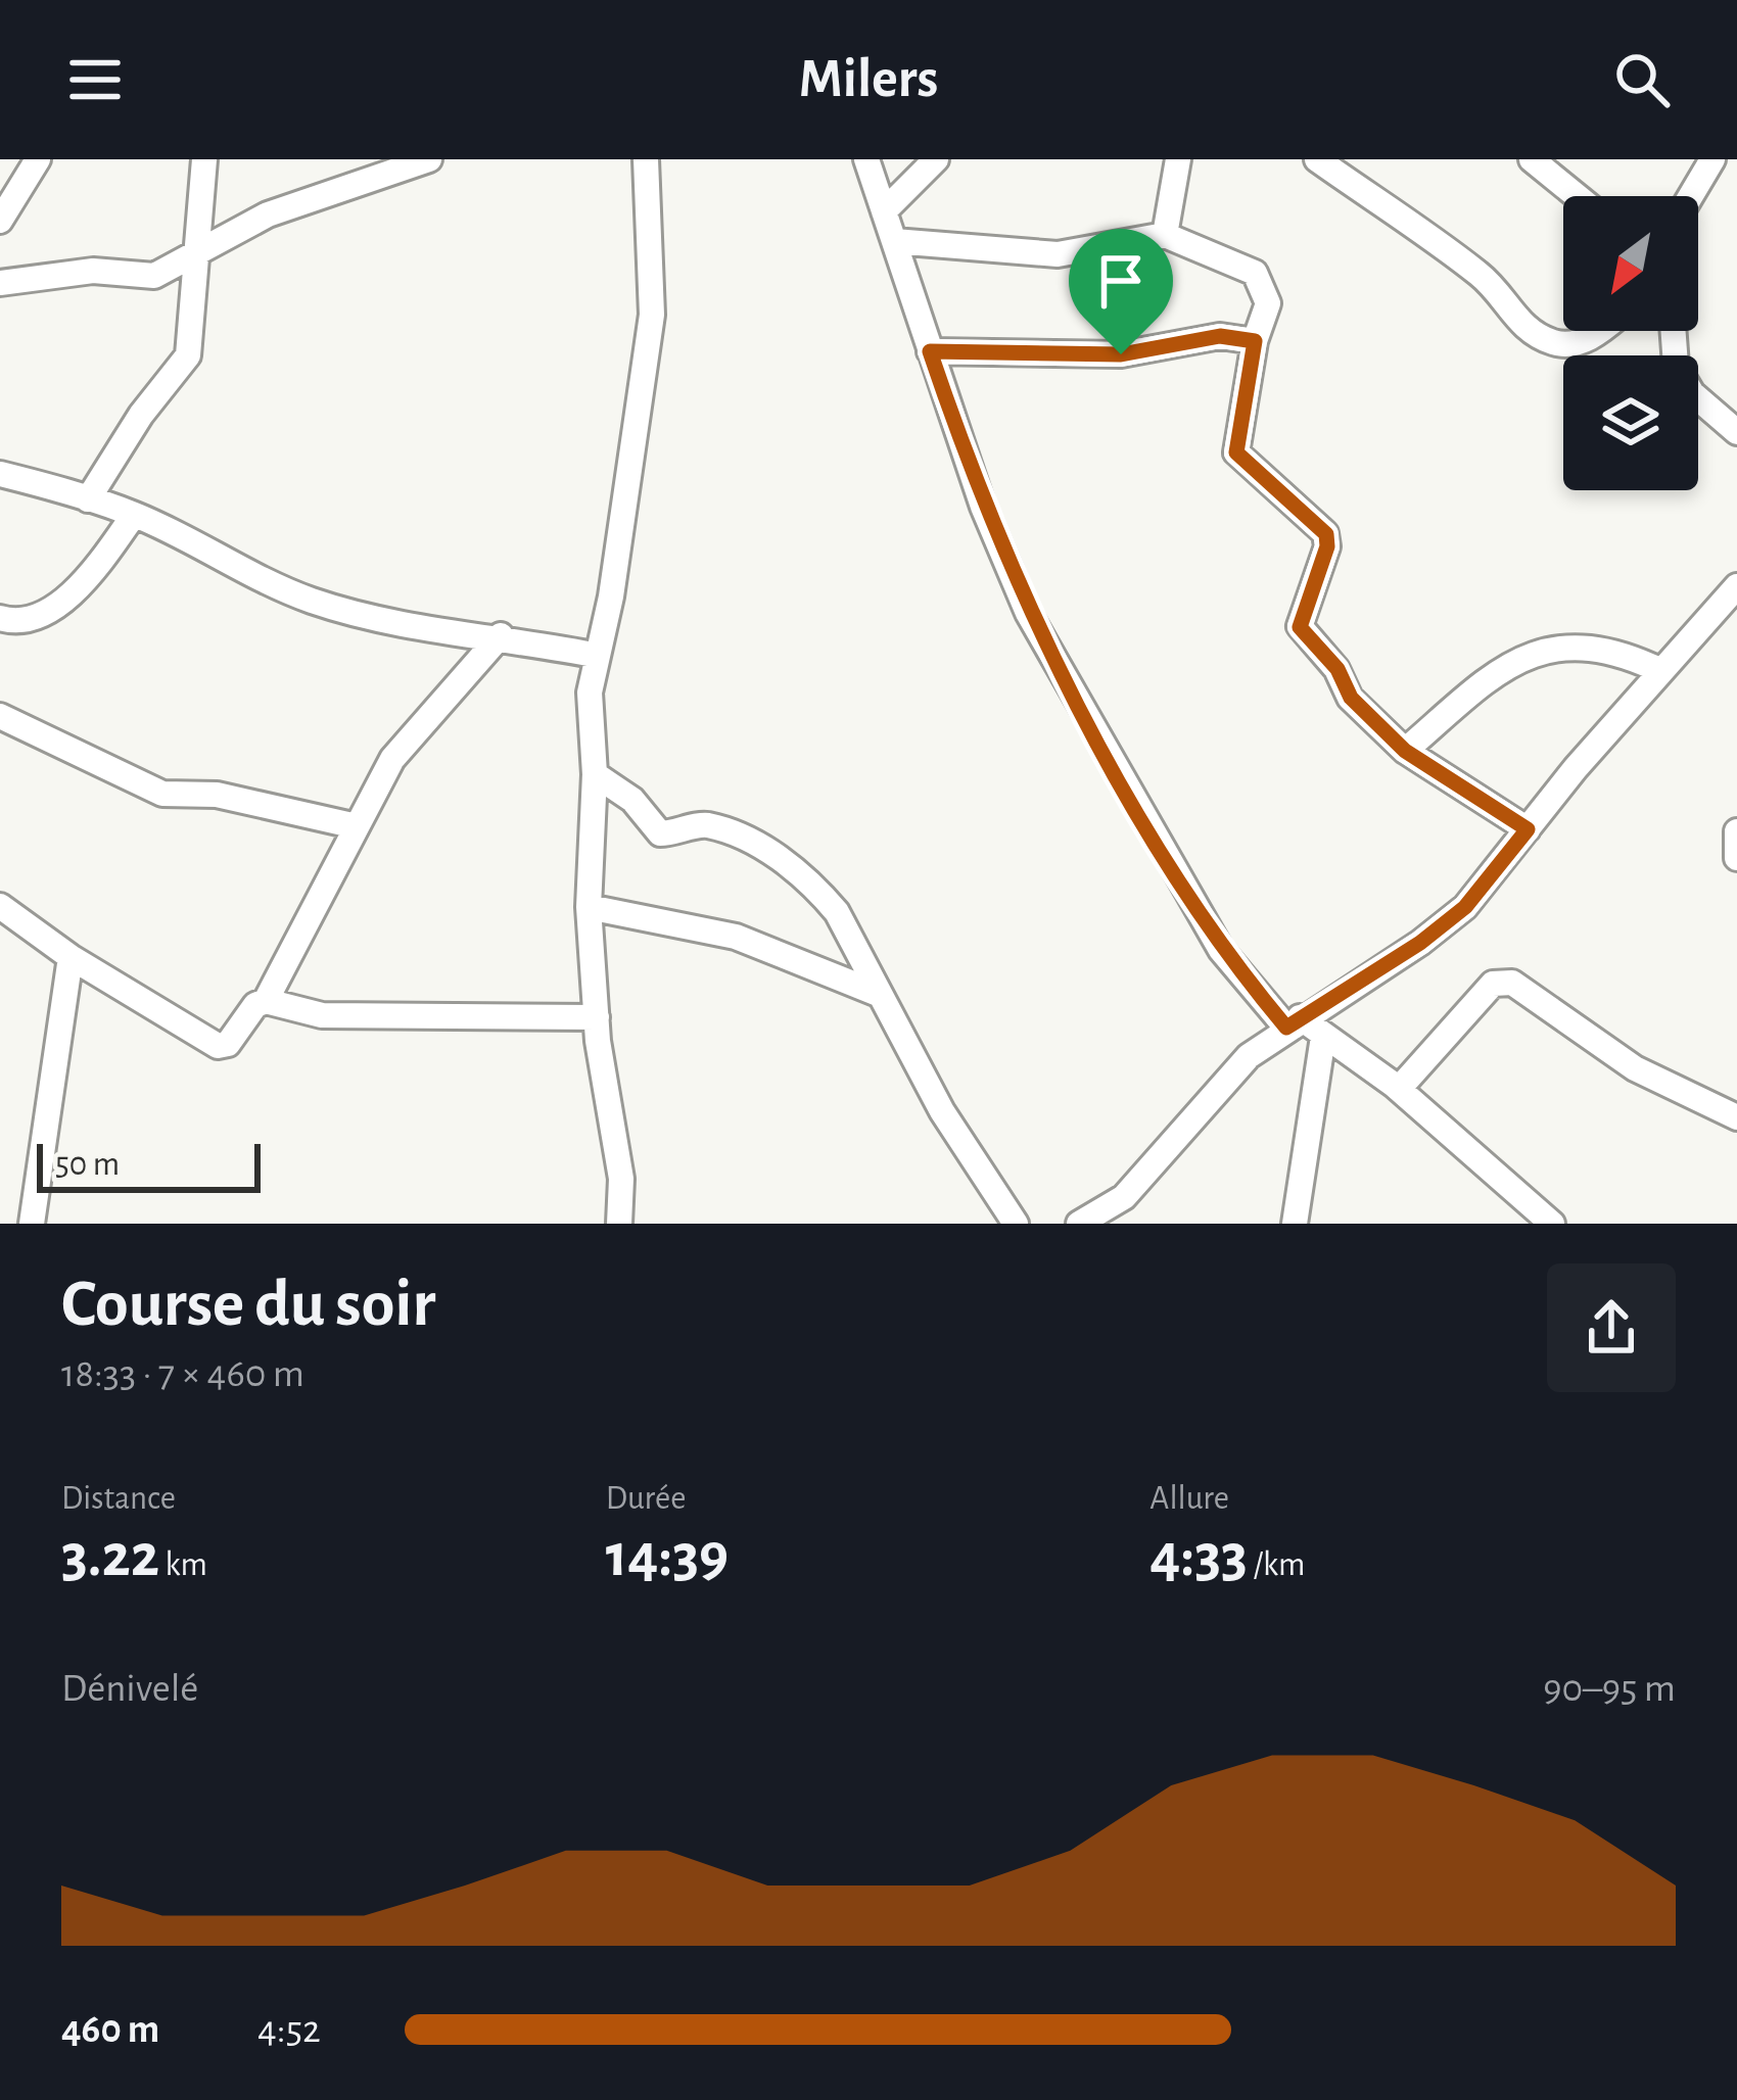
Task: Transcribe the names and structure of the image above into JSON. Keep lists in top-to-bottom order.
{
  "scale_bar": "50 m",
  "north": "bottom left",
  "page": {
    "header": "Milers",
    "scale": "50 m",
    "heading": ["Course du soir", "18:33 · 7 × 460 m"],
    "stats": [
      ["Distance", "3.22 km"],
      ["Durée", "14:39"],
      ["Allure", "4:33 /km"]
    ],
    "chart": ["Dénivelé", "90–95 m"],
    "list": [
      {
        "name": "460 m",
        "note": "4:52"
      }
    ]
  }
}
